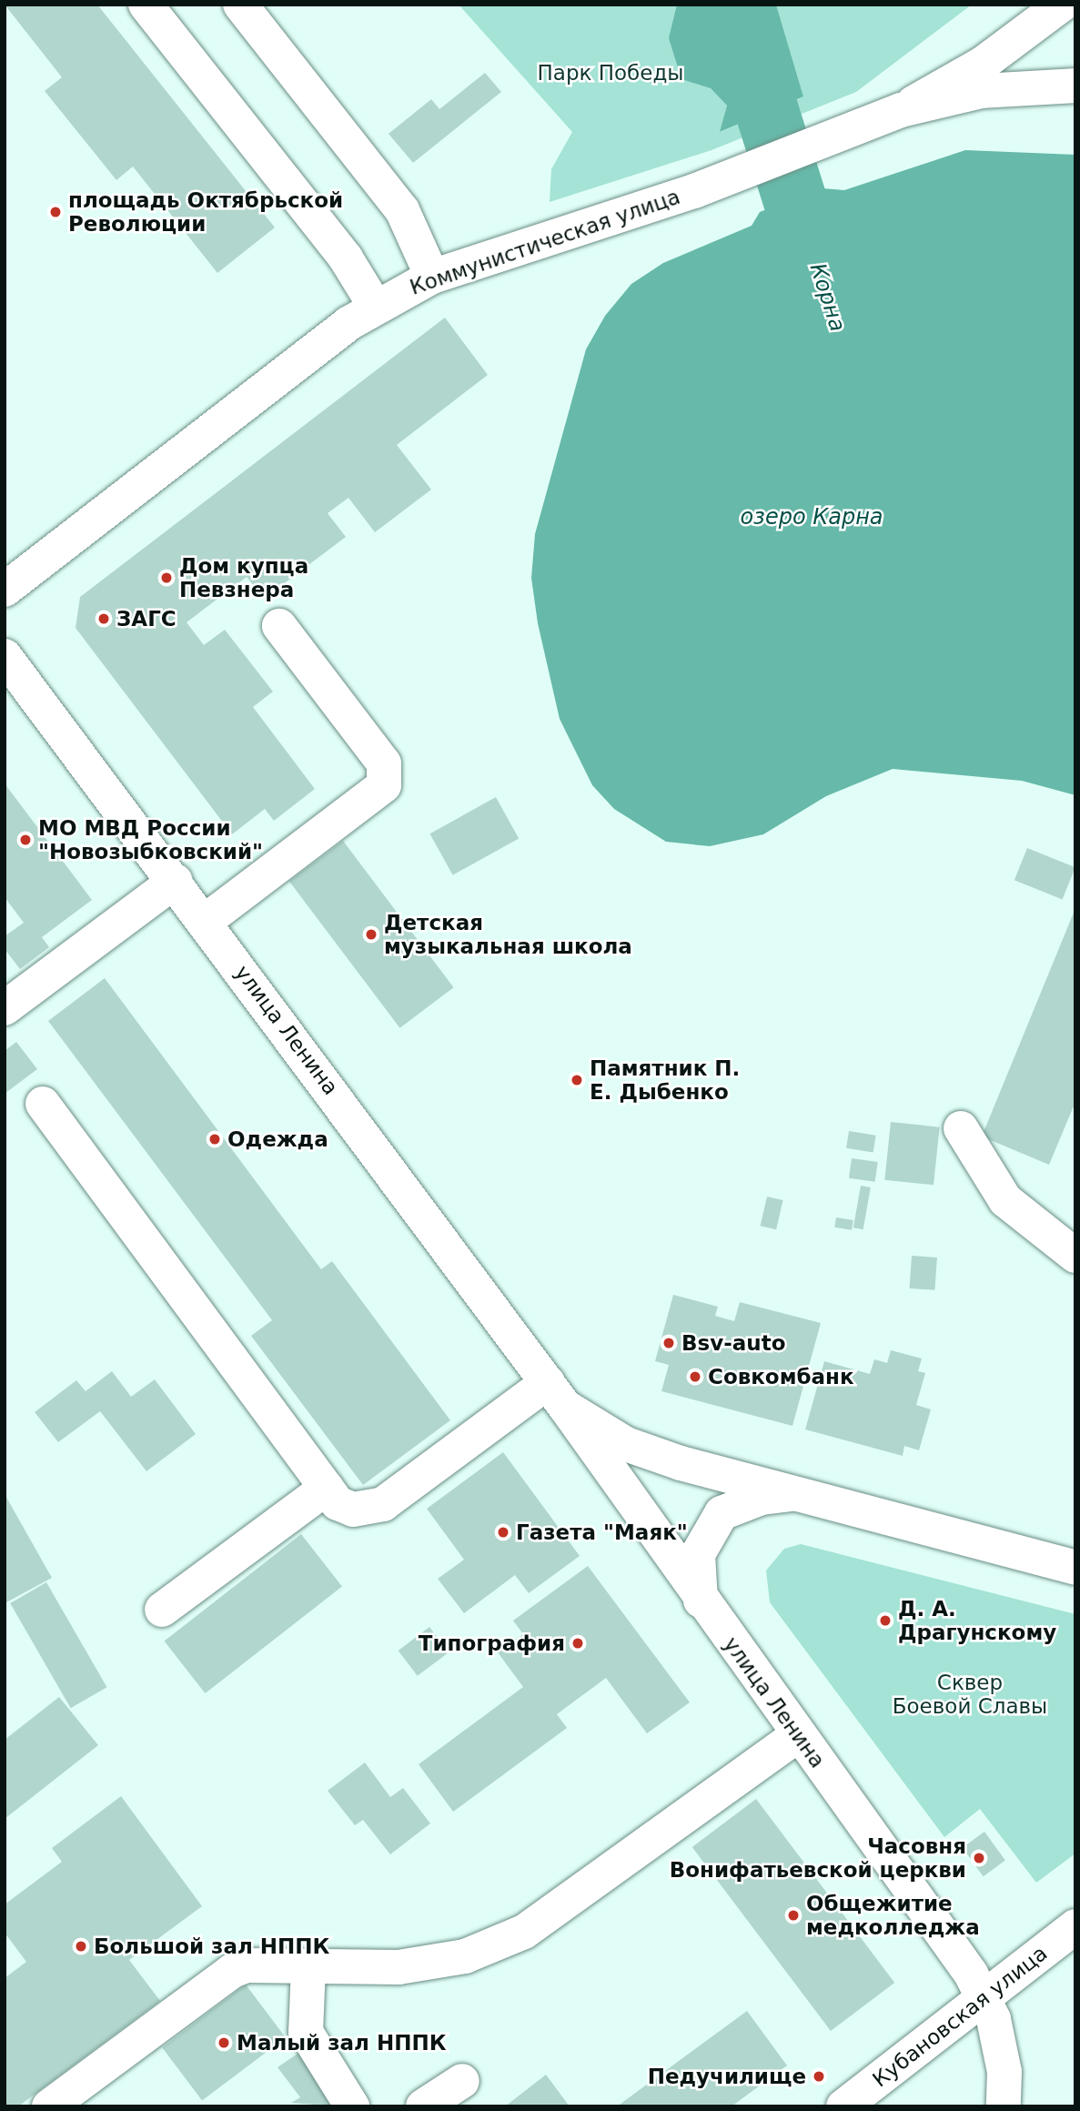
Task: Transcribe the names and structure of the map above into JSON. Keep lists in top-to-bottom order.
{
  "streets": {
    "main road": ["Коммунистическая улица", "улица Ленина", "Кубановская улица"]
  },
  "crossings": [
    ["улица Ленина", "Кубановская улица"]
  ],
  "water": ["Корна", "озеро Карна"],
  "parks": ["Парк Победы", "Сквер Боевой Славы"],
  "places": [
    "площадь Октябрьской Революции",
    "Дом купца Певзнера",
    "ЗАГС",
    "МО МВД России \"Новозыбковский\"",
    "Детская музыкальная школа",
    "Памятник П. Е. Дыбенко",
    "Одежда",
    "Bsv-auto",
    "Совкомбанк",
    "Газета \"Маяк\"",
    "Д. А. Драгунскому",
    "Типография",
    "Часовня Вонифатьевской церкви",
    "Общежитие медколледжа",
    "Большой зал НППК",
    "Малый зал НППК",
    "Педучилище"
  ]
}
